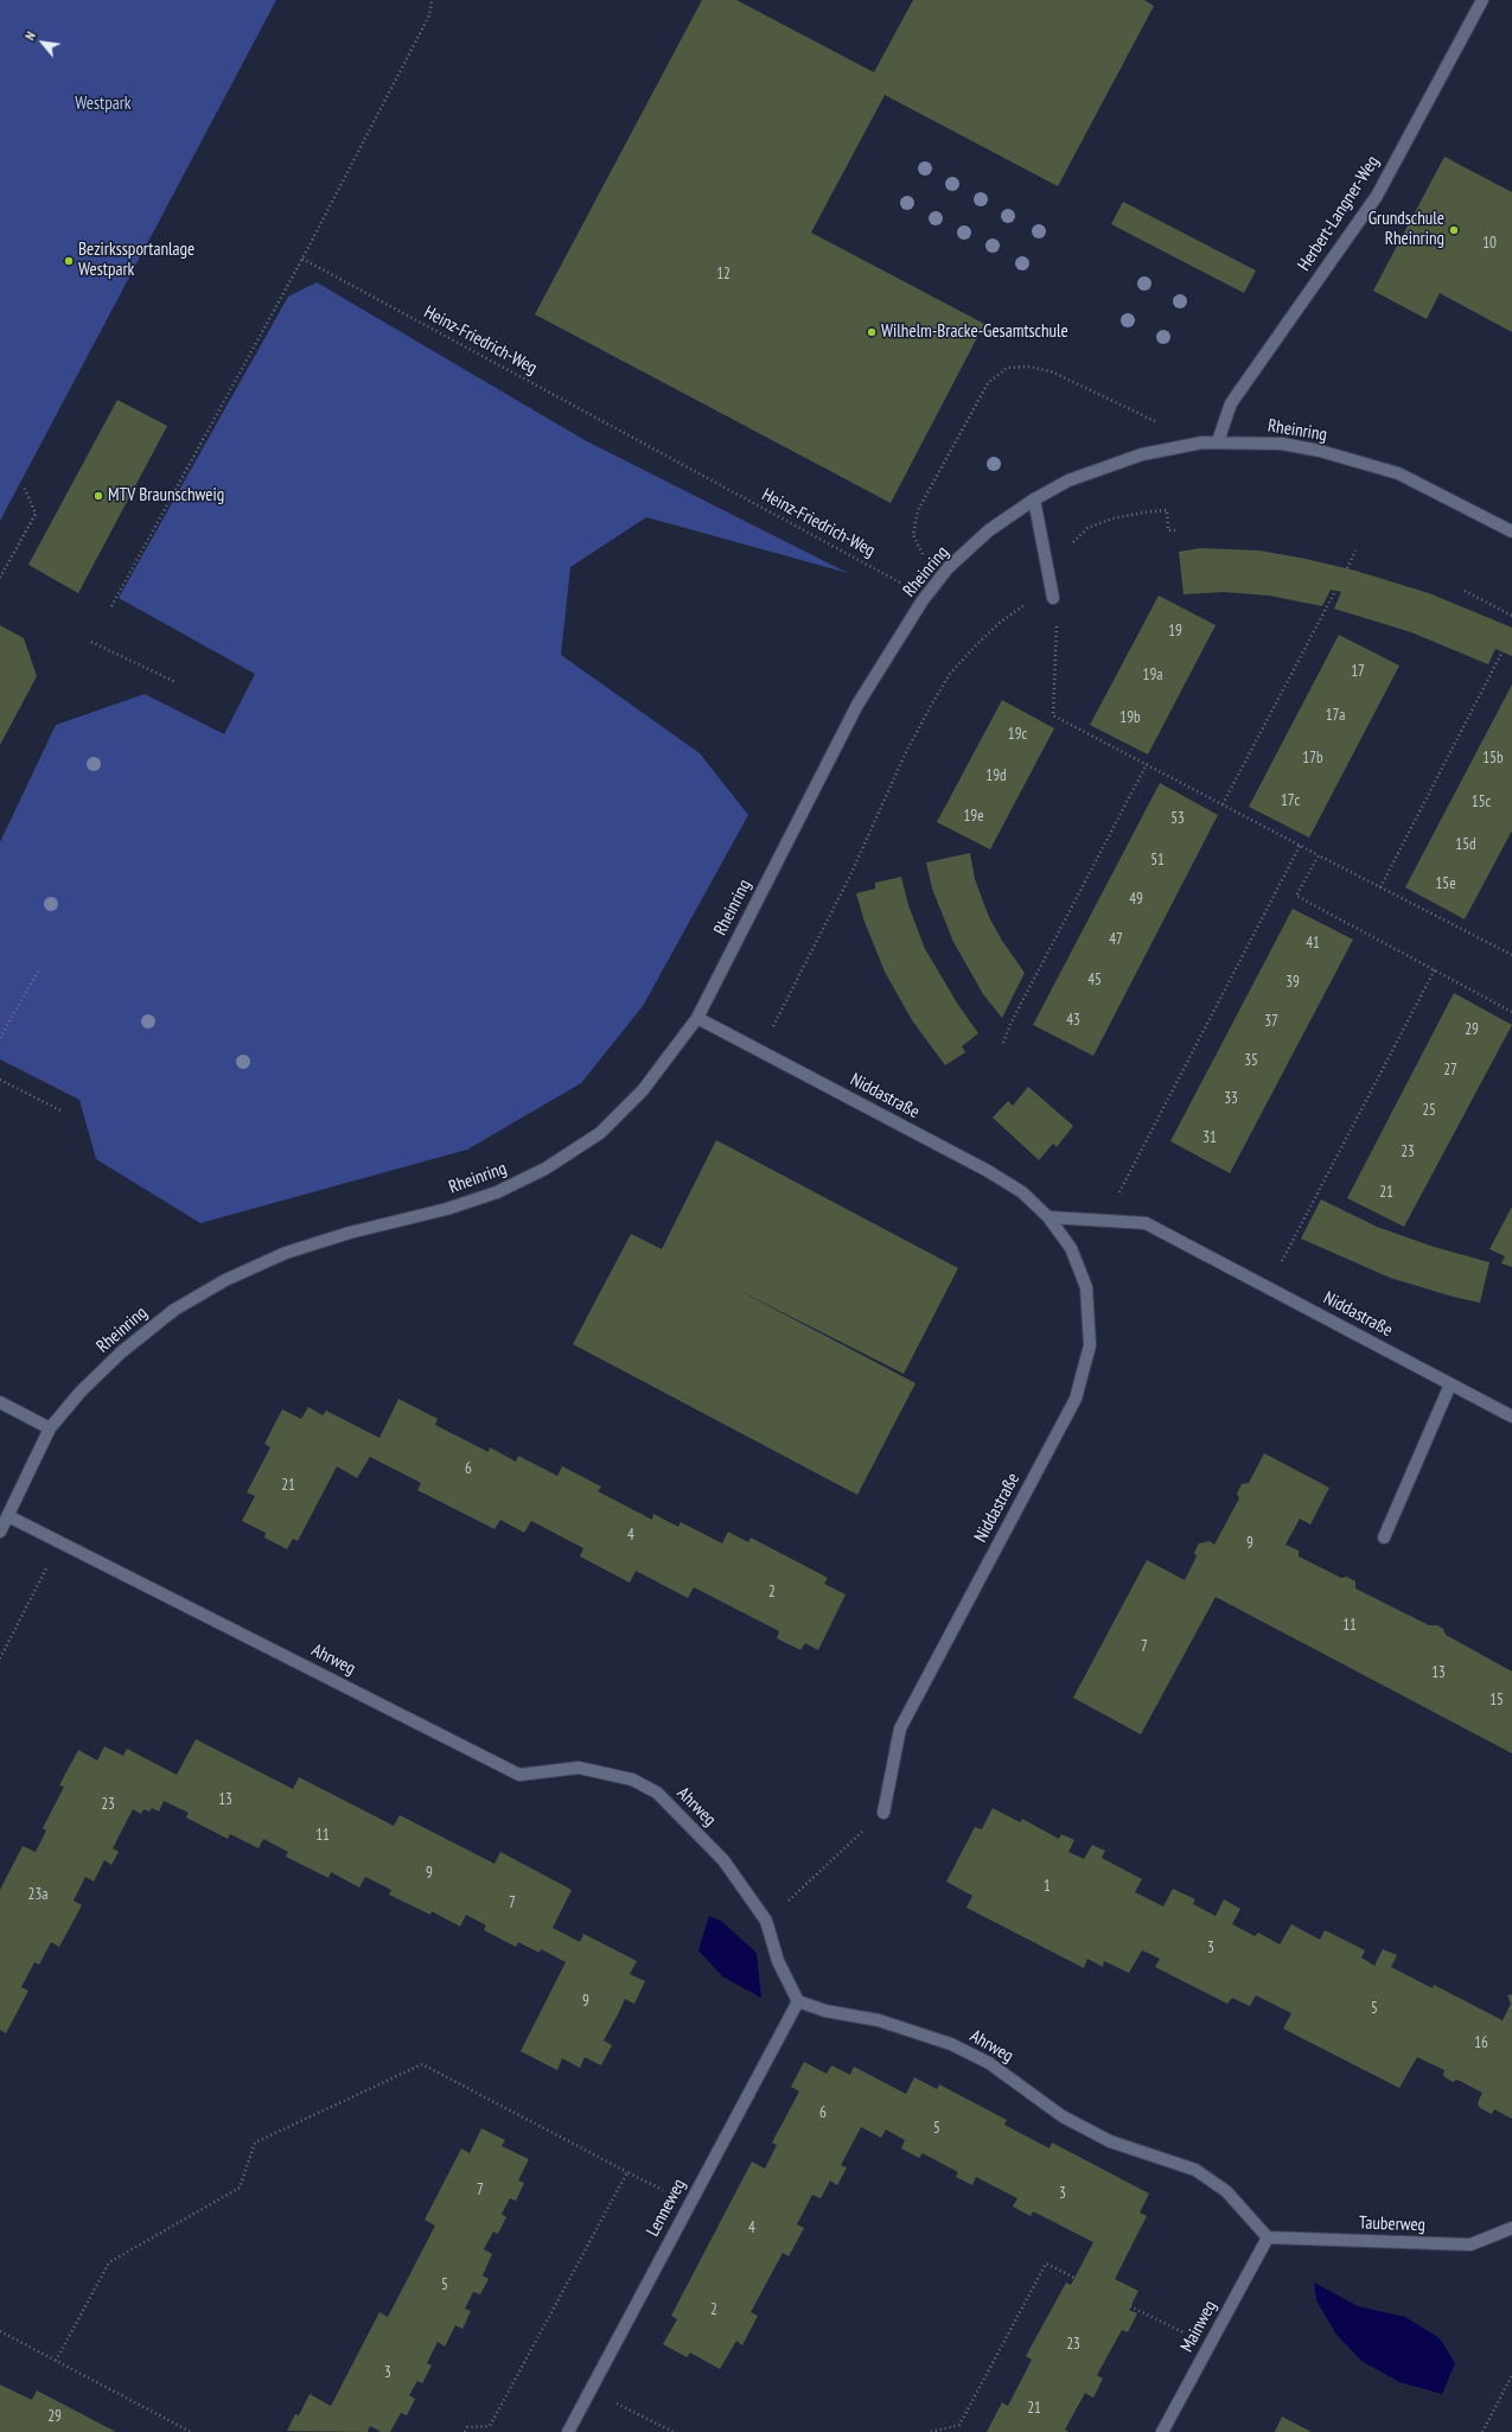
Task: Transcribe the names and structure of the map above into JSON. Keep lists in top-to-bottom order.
{
  "streets": {
    "street": [
      "Herbert-Langner-Weg",
      "Rheinring",
      "Niddastraße",
      "Ahrweg",
      "Lenneweg",
      "Tauberweg",
      "Mainweg"
    ],
    "path": ["Heinz-Friedrich-Weg"]
  },
  "crossings": [
    ["Herbert-Langner-Weg", "Rheinring"],
    ["Rheinring", "Niddastraße"],
    ["Rheinring", "Ahrweg"],
    ["Ahrweg", "Lenneweg"],
    ["Ahrweg", "Tauberweg"],
    ["Ahrweg", "Mainweg"],
    ["Tauberweg", "Mainweg"]
  ],
  "parks": ["Westpark"],
  "places": [
    "Grundschule Rheinring",
    "Bezirkssportanlage Westpark",
    "Wilhelm-Bracke-Gesamtschule",
    "MTV Braunschweig"
  ],
  "house_numbers": [
    "10",
    "12",
    "19",
    "17",
    "19a",
    "17a",
    "19b",
    "19c",
    "17b",
    "15b",
    "19d",
    "17c",
    "15c",
    "19e",
    "53",
    "15d",
    "51",
    "15e",
    "49",
    "47",
    "41",
    "45",
    "39",
    "43",
    "37",
    "29",
    "35",
    "27",
    "33",
    "25",
    "31",
    "23",
    "21",
    "6",
    "21",
    "4",
    "9",
    "2",
    "11",
    "7",
    "13",
    "15",
    "13",
    "23",
    "11",
    "9",
    "1",
    "23a",
    "7",
    "3",
    "9",
    "5",
    "16",
    "6",
    "5",
    "7",
    "3",
    "4",
    "5",
    "2",
    "23",
    "3",
    "21",
    "29"
  ],
  "north": "top left"
}
